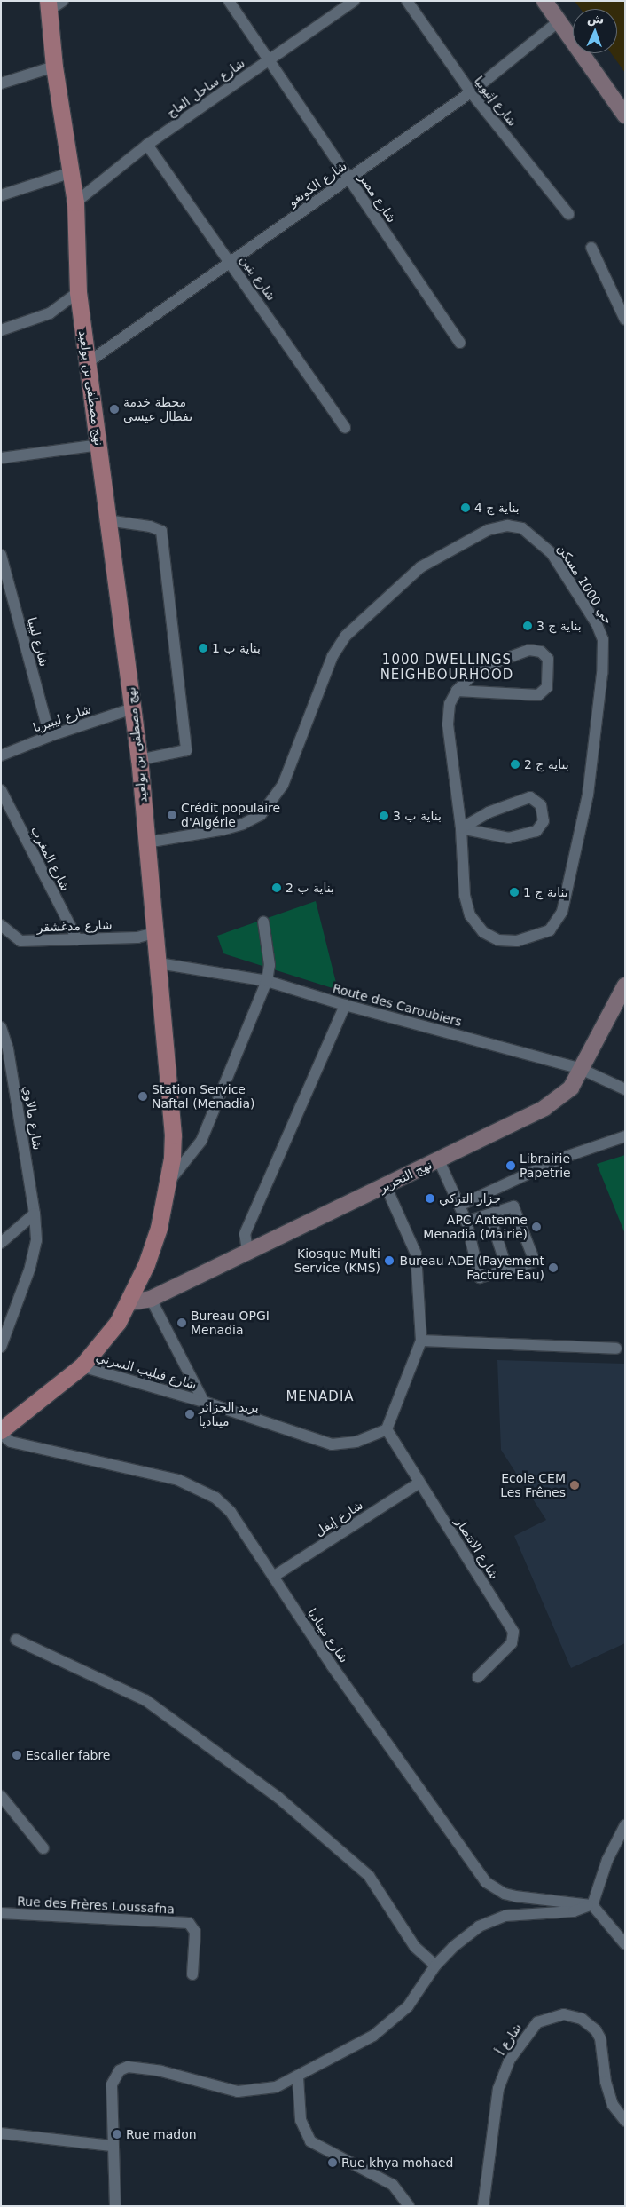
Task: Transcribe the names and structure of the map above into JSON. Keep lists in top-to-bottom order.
{
  "streets": {
    "main road": ["نهج مصطفى بن بولعيد"],
    "street": [
      "شارع ساحل العاج",
      "شارع إثيوبيا",
      "شارع الكونغو",
      "شارع مصر",
      "شارع بنين",
      "حي 1000 مسكن",
      "شارع ليبيا",
      "شارع ليبيريا",
      "شارع المغرب",
      "شارع مدغشقر",
      "Route des Caroubiers",
      "شارع مالاوي",
      "نهج التحرير",
      "شارع فيليب السرني",
      "شارع إيفل",
      "شارع الانتصار",
      "شارع ميناديا",
      "Rue des Frères Loussafna",
      "شارع أ"
    ]
  },
  "crossings": [
    ["شارع ساحل العاج", "شارع مصر"],
    ["شارع ساحل العاج", "شارع بنين"],
    ["شارع ساحل العاج", "نهج مصطفى بن بولعيد"],
    ["شارع إثيوبيا", "شارع الكونغو"],
    ["شارع الكونغو", "شارع مصر"],
    ["شارع الكونغو", "شارع بنين"],
    ["شارع الكونغو", "نهج مصطفى بن بولعيد"],
    ["نهج مصطفى بن بولعيد", "حي 1000 مسكن"],
    ["نهج مصطفى بن بولعيد", "شارع ليبيريا"],
    ["نهج مصطفى بن بولعيد", "شارع مدغشقر"],
    ["نهج مصطفى بن بولعيد", "Route des Caroubiers"],
    ["نهج مصطفى بن بولعيد", "نهج التحرير"],
    ["نهج مصطفى بن بولعيد", "شارع فيليب السرني"],
    ["شارع ليبيا", "شارع ليبيريا"],
    ["شارع المغرب", "شارع مدغشقر"],
    ["Route des Caroubiers", "نهج التحرير"],
    ["نهج التحرير", "شارع فيليب السرني"],
    ["شارع فيليب السرني", "شارع الانتصار"],
    ["شارع إيفل", "شارع الانتصار"],
    ["شارع إيفل", "شارع ميناديا"]
  ],
  "districts": ["1000 DWELLINGS NEIGHBOURHOOD", "MENADIA"],
  "places": [
    "محطة خدمة نفطال عيسى",
    "بناية ج 4",
    "بناية ج 3",
    "بناية ب 1",
    "بناية ج 2",
    "Crédit populaire d'Algérie",
    "بناية ب 3",
    "بناية ب 2",
    "بناية ج 1",
    "Station Service Naftal (Menadia)",
    "Librairie Papetrie",
    "جزار التركي",
    "APC Antenne Menadia (Mairie)",
    "Kiosque Multi Service (KMS)",
    "Bureau ADE (Payement Facture Eau)",
    "Bureau OPGI Menadia",
    "بريد الجزائر ميناديا",
    "Ecole CEM Les Frênes",
    "Escalier fabre",
    "Rue madon",
    "Rue khya mohaed"
  ],
  "north": "top"
}
